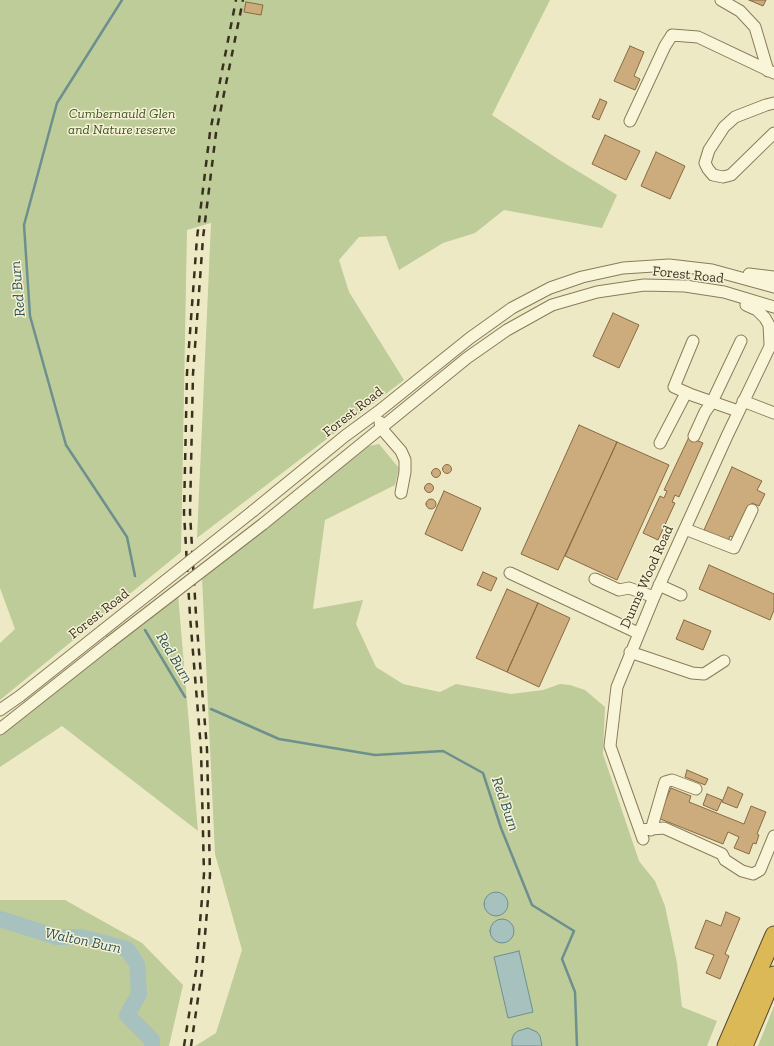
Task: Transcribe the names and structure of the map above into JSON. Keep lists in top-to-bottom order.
{
  "streets": {
    "street": ["Forest Road", "Dunns Wood Road"]
  },
  "water": ["Red Burn", "Walton Burn"],
  "parks": ["Cumbernauld Glen and Nature reserve"]
}
